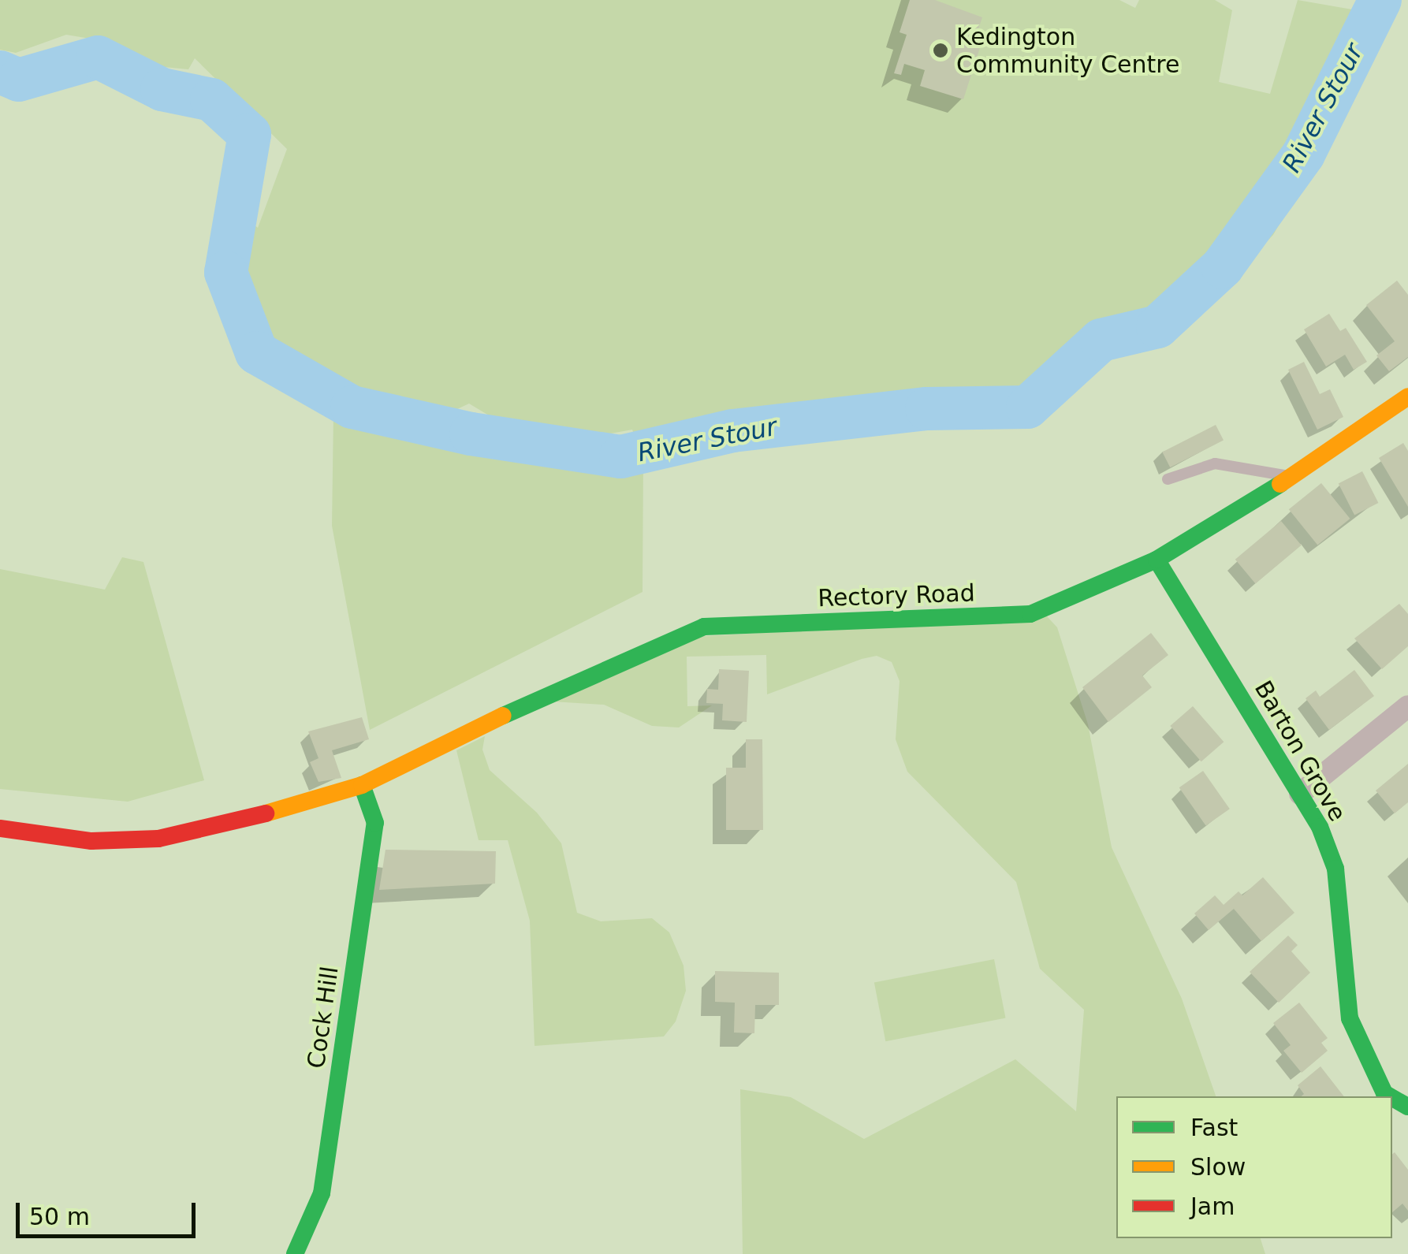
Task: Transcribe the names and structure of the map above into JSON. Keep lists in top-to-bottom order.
{
  "streets": {
    "street": ["Rectory Road", "Barton Grove", "Cock Hill"]
  },
  "crossings": [
    ["Rectory Road", "Barton Grove"],
    ["Rectory Road", "Cock Hill"]
  ],
  "water": ["River Stour"],
  "places": ["Kedington Community Centre"],
  "legend": ["Fast", "Slow", "Jam"],
  "scale_bar": "50 m"
}
